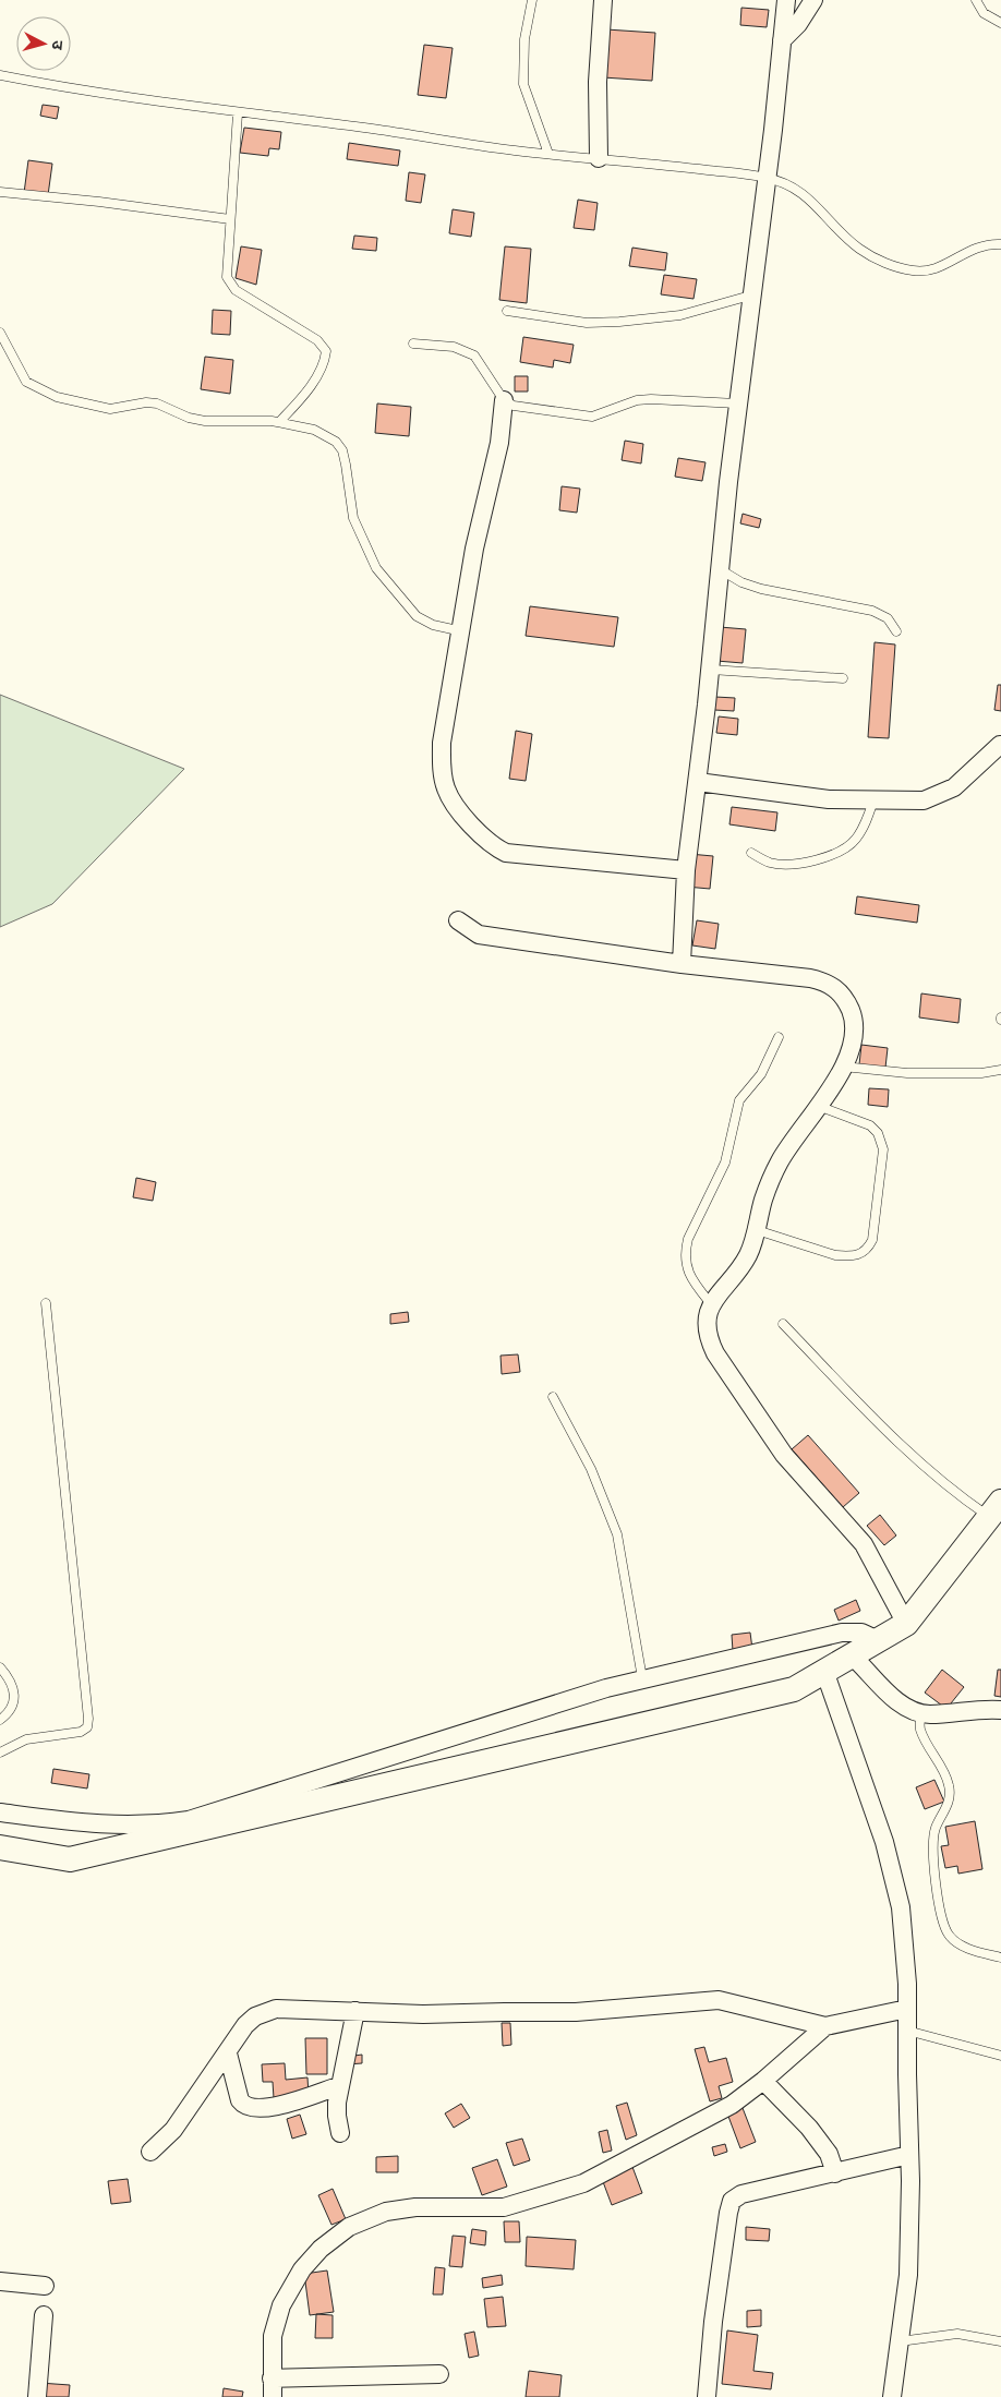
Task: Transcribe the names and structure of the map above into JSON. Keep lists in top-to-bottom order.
{
  "north": "right"
}
